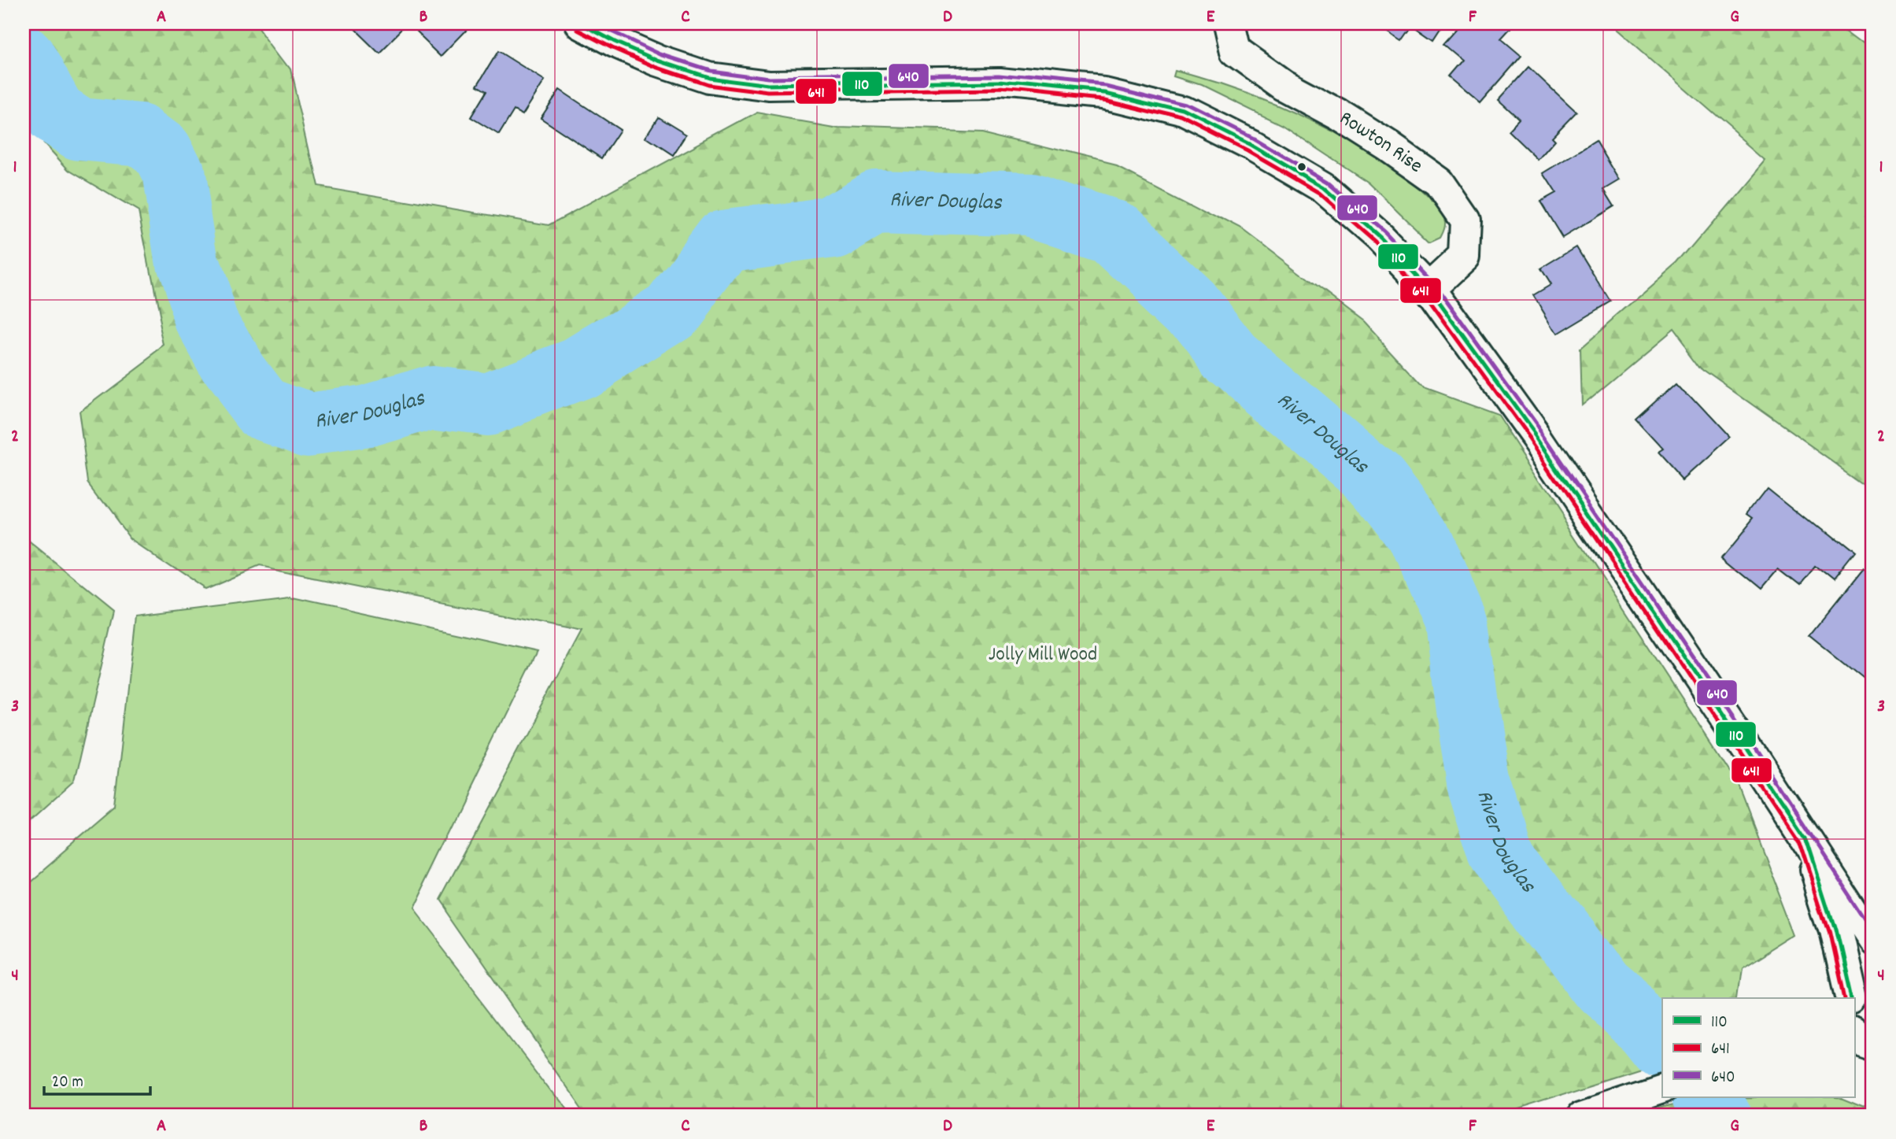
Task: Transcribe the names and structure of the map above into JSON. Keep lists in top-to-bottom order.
{
  "streets": {
    "main road": ["Rowton Rise"]
  },
  "water": ["River Douglas"],
  "parks": ["Jolly Mill Wood"],
  "lines": ["transit line 110", "transit line 640", "transit line 641"],
  "legend": ["110", "641", "640"],
  "scale_bar": "20 m",
  "grid": {
    "columns": [
      "A",
      "B",
      "C",
      "D",
      "E",
      "F",
      "G"
    ],
    "rows": [
      "1",
      "2",
      "3",
      "4"
    ]
  }
}
